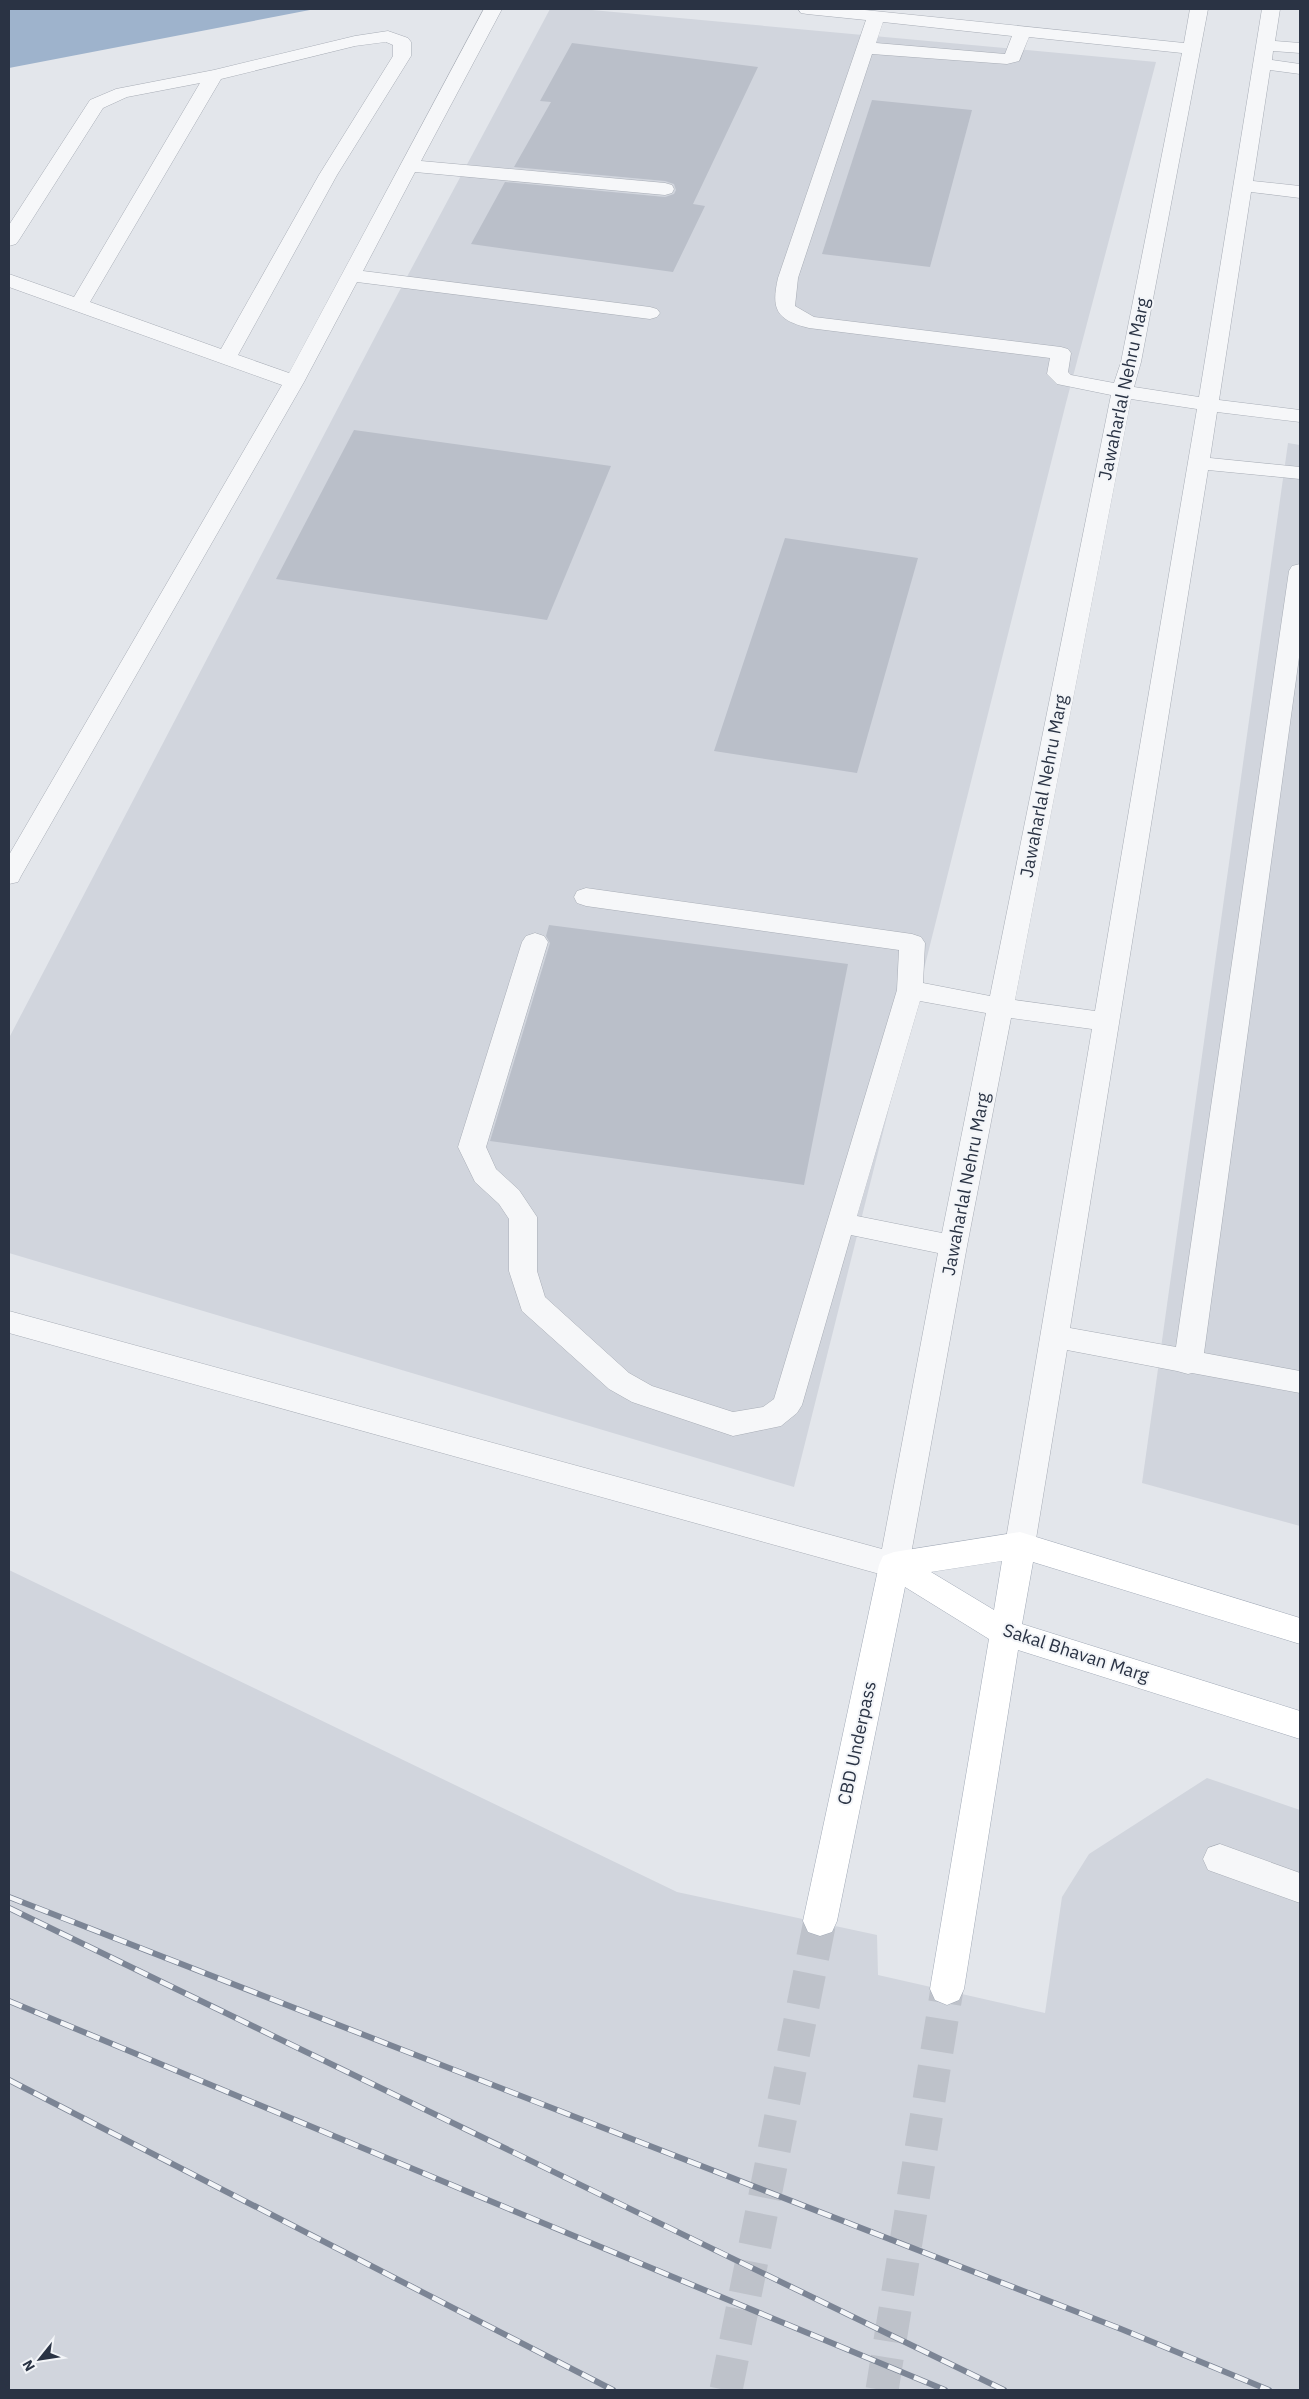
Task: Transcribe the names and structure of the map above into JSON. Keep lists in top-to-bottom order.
{
  "streets": {
    "main road": ["Sakal Bhavan Marg", "CBD Underpass"],
    "street": ["Jawaharlal Nehru Marg"]
  },
  "crossings": [
    ["Jawaharlal Nehru Marg", "Sakal Bhavan Marg"],
    ["Jawaharlal Nehru Marg", "CBD Underpass"],
    ["Sakal Bhavan Marg", "CBD Underpass"]
  ],
  "north": "bottom left"
}
